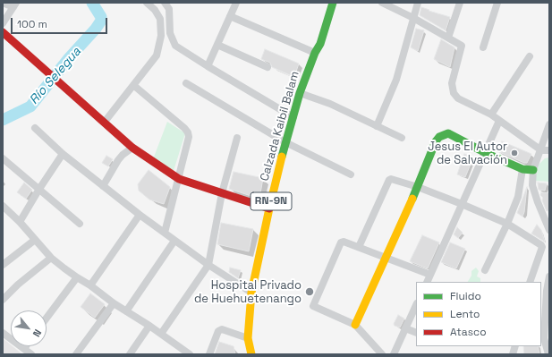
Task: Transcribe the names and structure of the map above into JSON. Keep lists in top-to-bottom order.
{
  "streets": {
    "street": ["Calzada Kaibil Balam", "RN-9N"]
  },
  "water": ["Río Selegua"],
  "places": ["Jesus El Autor de Salvación", "Hospital Privado de Huehuetenango"],
  "legend": ["Fluido", "Lento", "Atasco"],
  "scale_bar": "100 m",
  "north": "bottom right"
}
